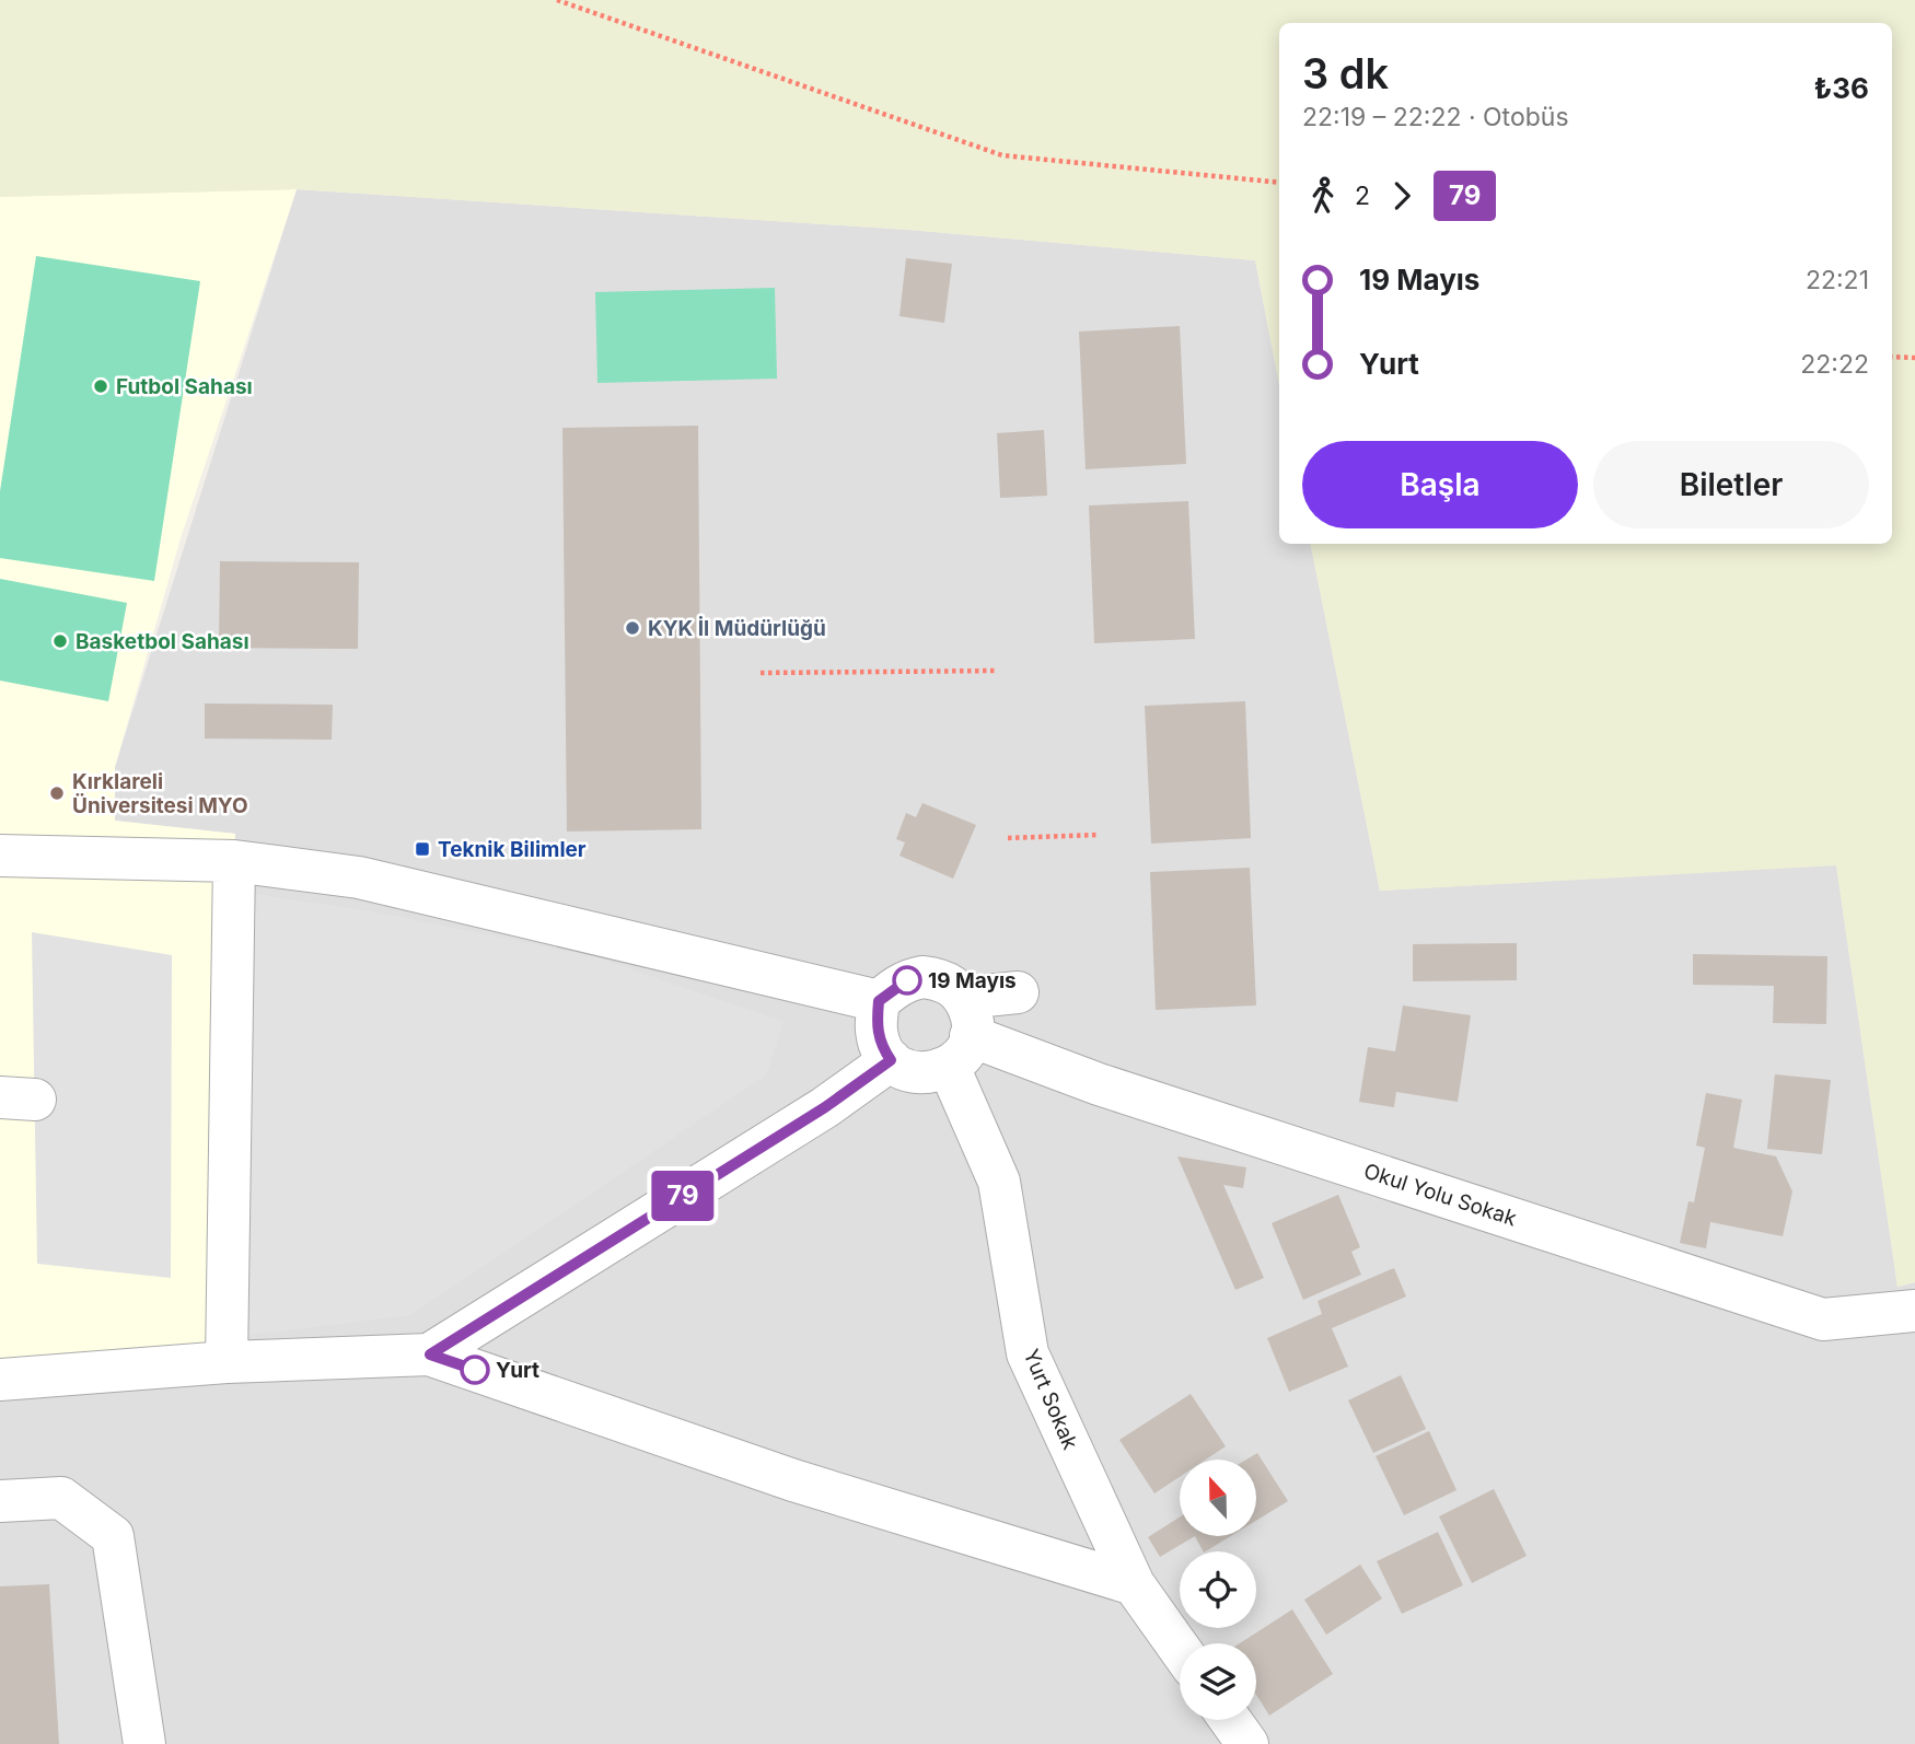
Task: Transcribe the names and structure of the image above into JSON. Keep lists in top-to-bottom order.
{
  "streets": {
    "street": ["Okul Yolu Sokak", "Yurt Sokak"]
  },
  "crossings": [
    ["Okul Yolu Sokak", "Yurt Sokak"]
  ],
  "places": {
    "other": [
      "Futbol Sahası",
      "KYK İl Müdürlüğü",
      "Basketbol Sahası",
      "Kırklareli Üniversitesi MYO",
      "19 Mayıs",
      "Yurt"
    ],
    "transit": ["Teknik Bilimler"]
  },
  "lines": ["bus line 79"],
  "north": "top",
  "page": {
    "on_map": "79",
    "heading": ["3 dk", "22:19 – 22:22 · Otobüs", "₺36"],
    "legs": ["2", "79"],
    "list": [
      {
        "name": "19 Mayıs",
        "value": "22:21"
      },
      {
        "name": "Yurt",
        "value": "22:22"
      }
    ],
    "buttons": ["Başla", "Biletler"]
  }
}
